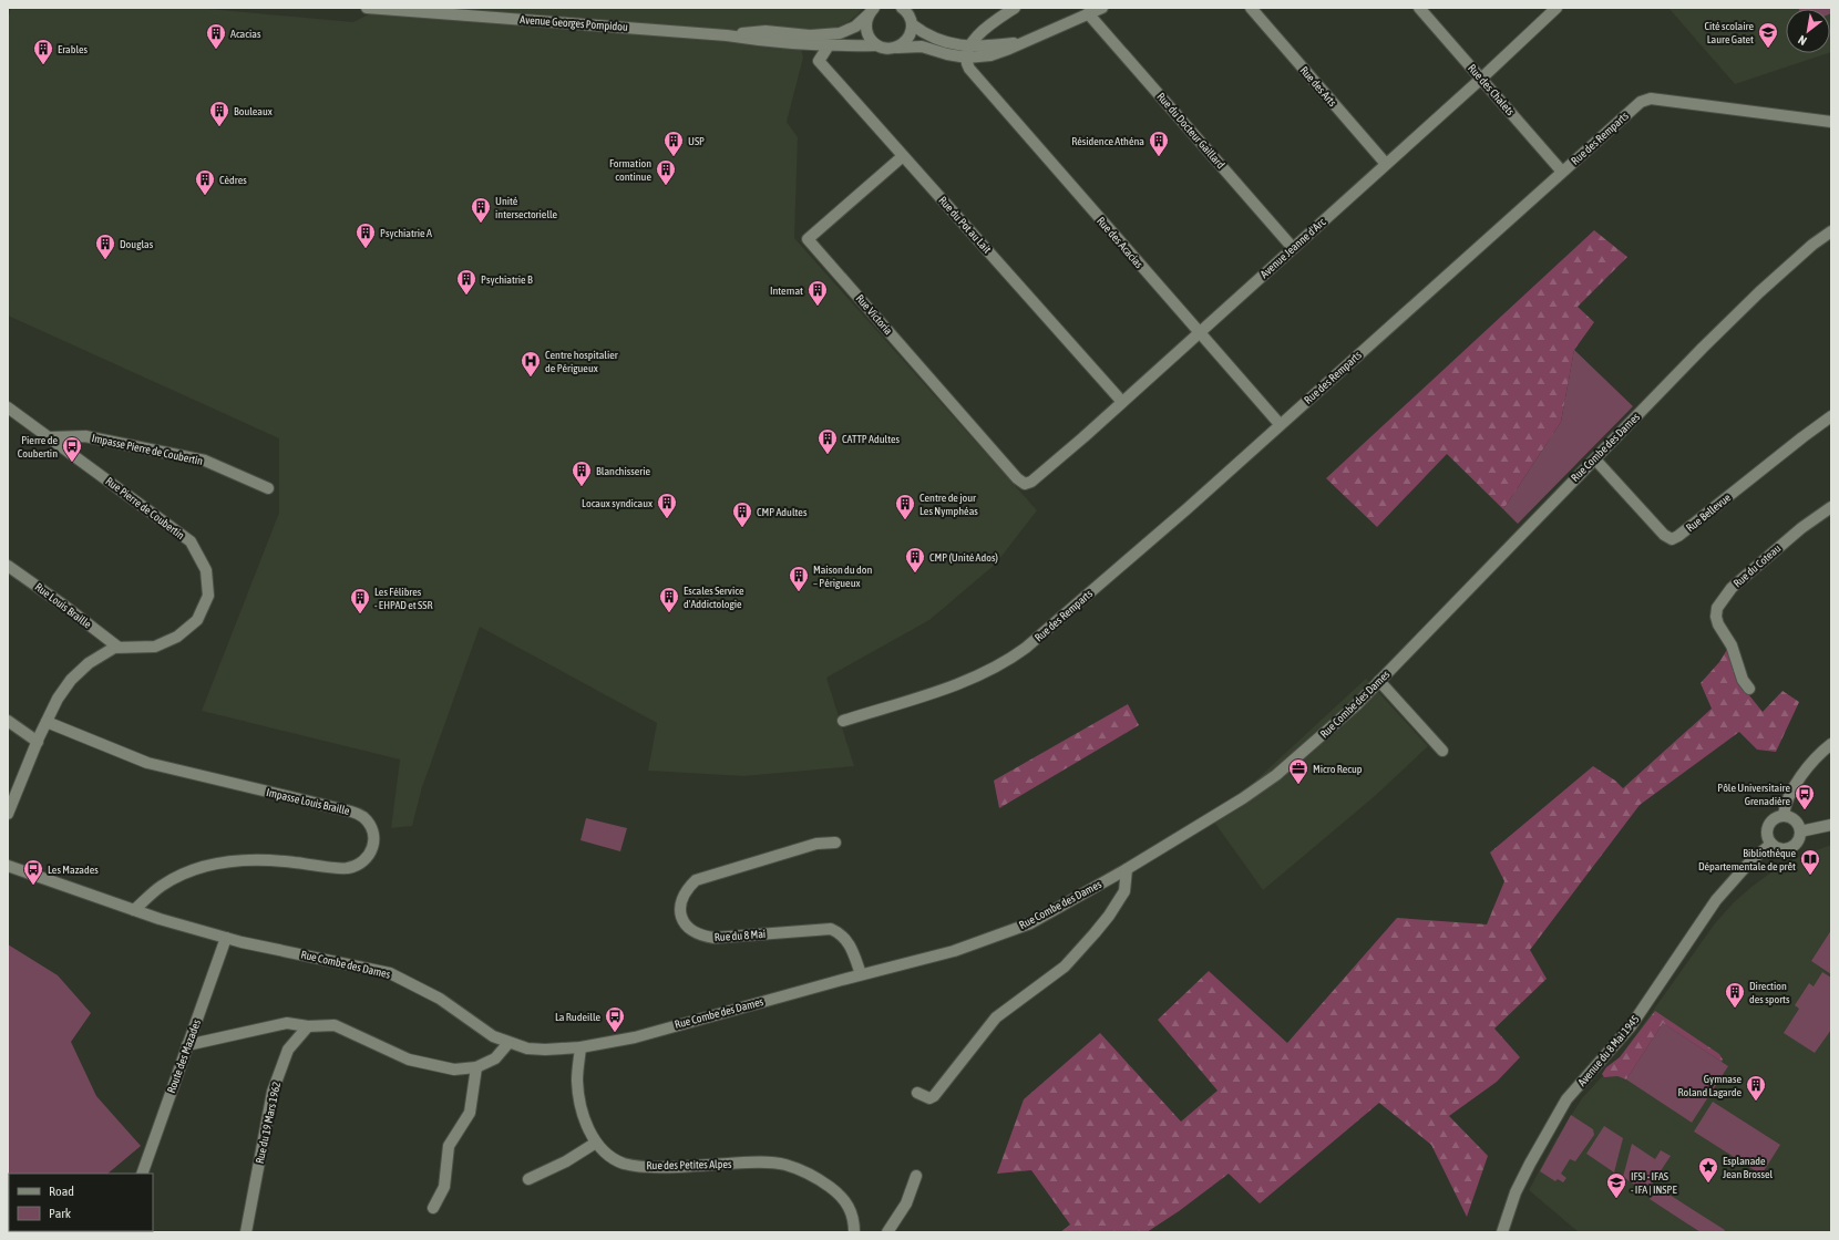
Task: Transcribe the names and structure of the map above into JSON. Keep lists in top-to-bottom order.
{
  "streets": {
    "street": [
      "Avenue Georges Pompidou",
      "Rue des Arts",
      "Rue des Chalets",
      "Rue du Docteur Gaillard",
      "Rue des Remparts",
      "Rue du Pot au Lait",
      "Rue des Acacias",
      "Avenue Jeanne d'Arc",
      "Rue Victoria",
      "Rue Combe des Dames",
      "Impasse Pierre de Coubertin",
      "Rue Pierre de Coubertin",
      "Rue Bellevue",
      "Rue du Coteau",
      "Rue Louis Braille",
      "Impasse Louis Braille",
      "Rue du 8 Mai",
      "Avenue du 8 Mai 1945",
      "Route des Mazades",
      "Rue du 19 Mars 1962",
      "Rue des Petites Alpes"
    ]
  },
  "crossings": [
    ["Avenue Georges Pompidou", "Rue du Pot au Lait"],
    ["Rue des Arts", "Avenue Jeanne d'Arc"],
    ["Rue des Chalets", "Rue des Remparts"],
    ["Rue des Chalets", "Avenue Jeanne d'Arc"],
    ["Rue du Docteur Gaillard", "Avenue Jeanne d'Arc"],
    ["Rue des Remparts", "Rue des Acacias"],
    ["Rue du Pot au Lait", "Avenue Jeanne d'Arc"],
    ["Rue du Pot au Lait", "Rue Victoria"],
    ["Rue des Acacias", "Avenue Jeanne d'Arc"],
    ["Avenue Jeanne d'Arc", "Rue Victoria"],
    ["Rue Combe des Dames", "Rue Bellevue"],
    ["Rue Combe des Dames", "Impasse Louis Braille"],
    ["Rue Combe des Dames", "Rue du 8 Mai"],
    ["Rue Combe des Dames", "Route des Mazades"],
    ["Rue Combe des Dames", "Rue des Petites Alpes"],
    ["Impasse Pierre de Coubertin", "Rue Pierre de Coubertin"],
    ["Rue Pierre de Coubertin", "Rue Louis Braille"],
    ["Rue Pierre de Coubertin", "Impasse Louis Braille"]
  ],
  "places": {
    "school or university": ["Cité scolaire Laure Gatet", "IFSI - IFAS - IFA | INSPE"],
    "building": [
      "Acacias",
      "Erables",
      "Bouleaux",
      "USP",
      "Résidence Athéna",
      "Formation continue",
      "Cèdres",
      "Unité intersectorielle",
      "Psychiatrie A",
      "Douglas",
      "Psychiatrie B",
      "Internat",
      "CATTP Adultes",
      "Blanchisserie",
      "Locaux syndicaux",
      "Centre de jour Les Nymphéas",
      "CMP Adultes",
      "CMP (Unité Ados)",
      "Maison du don – Périgueux",
      "Escales Service d'Addictologie",
      "Les Félibres - EHPAD et SSR",
      "Direction des sports",
      "Gymnase Roland Lagarde"
    ],
    "hospital": ["Centre hospitalier de Périgueux"],
    "bus stop": [
      "Pierre de Coubertin",
      "Pôle Universitaire Grenadière",
      "Les Mazades",
      "La Rudeille"
    ],
    "office": ["Micro Recup"],
    "library": ["Bibliothèque Départementale de prêt"],
    "place": ["Esplanade Jean Brossel"]
  },
  "legend": ["Road", "Park"],
  "north": "bottom left"
}
